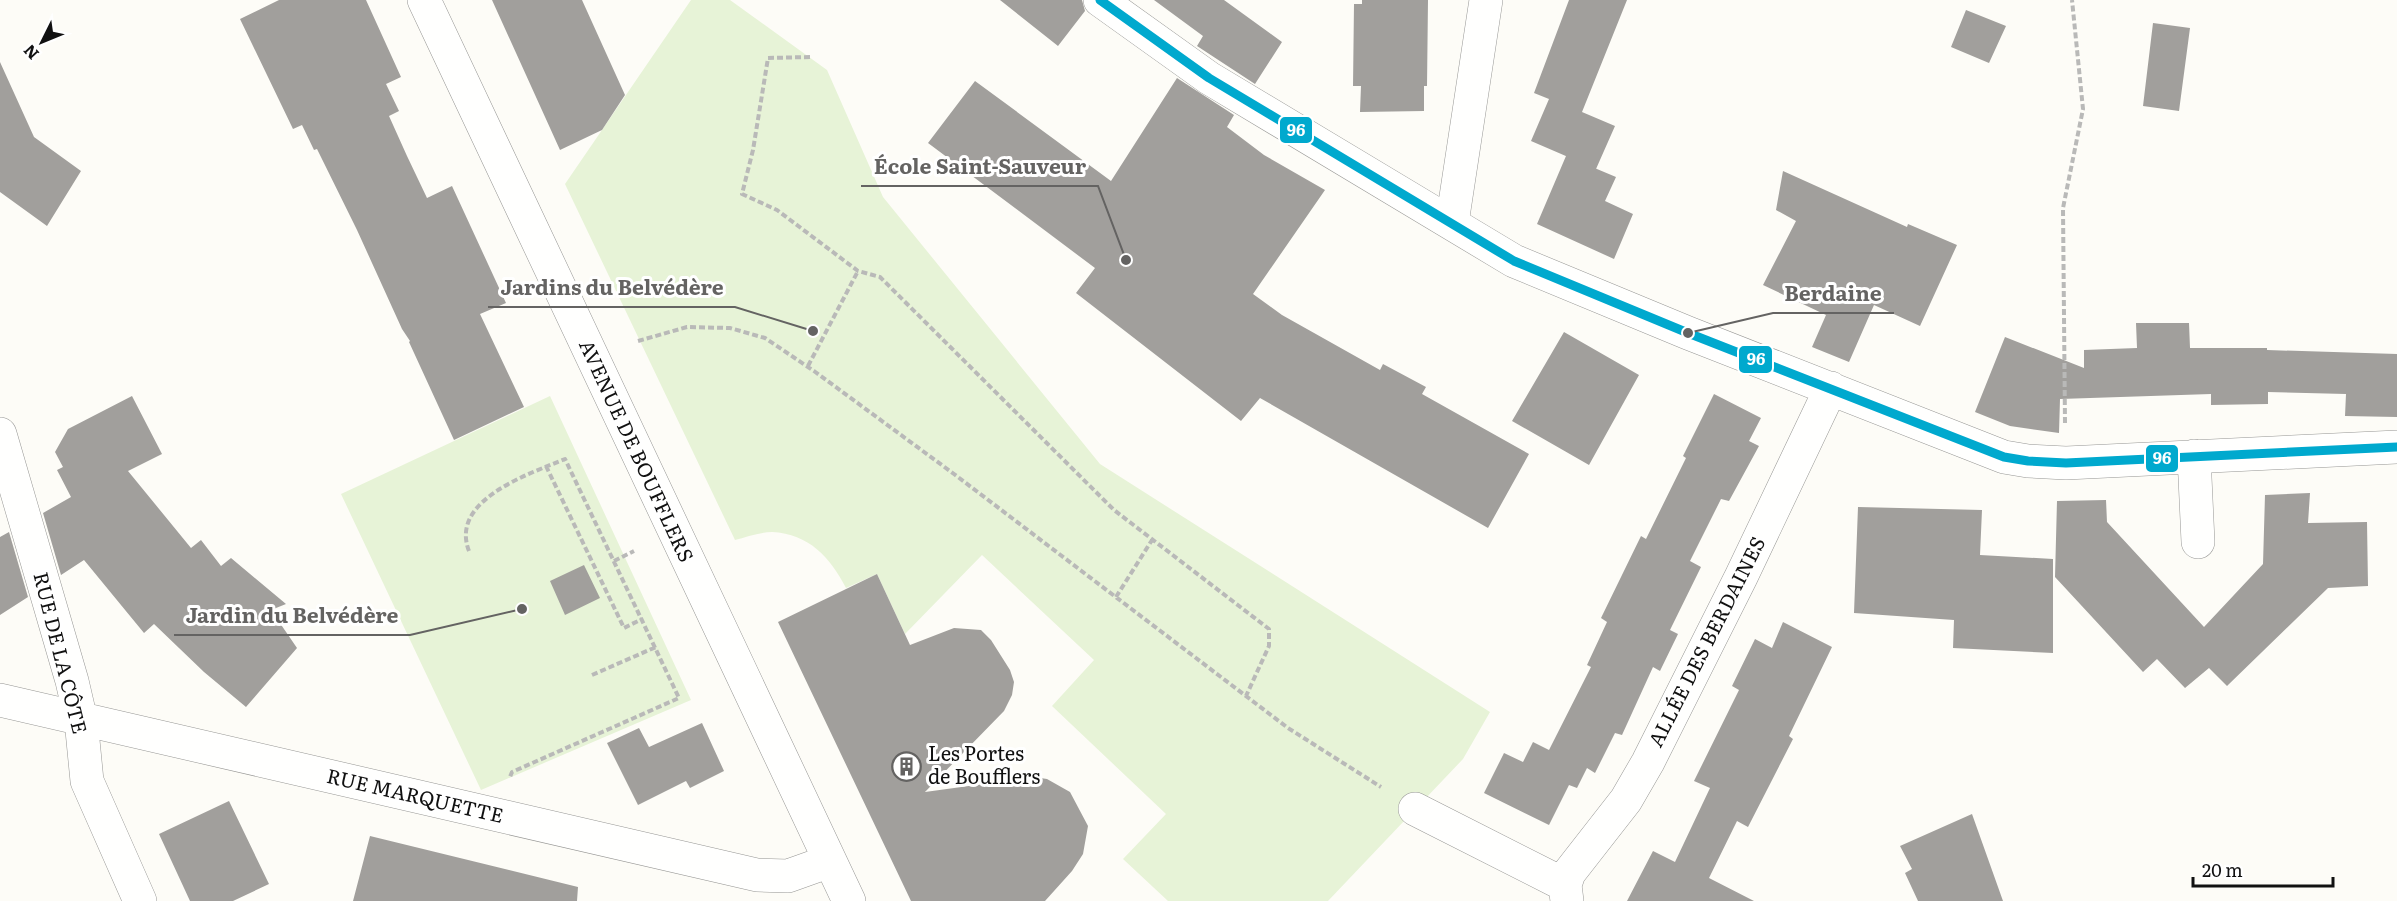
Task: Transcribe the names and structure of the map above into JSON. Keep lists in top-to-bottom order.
{
  "streets": {
    "street": [
      "AVENUE DE BOUFFLERS",
      "ALLÉE DES BERDAINES",
      "RUE DE LA CÔTE",
      "RUE MARQUETTE"
    ]
  },
  "crossings": [
    ["AVENUE DE BOUFFLERS", "RUE MARQUETTE"],
    ["RUE DE LA CÔTE", "RUE MARQUETTE"]
  ],
  "places": {
    "other": [
      "École Saint-Sauveur",
      "Jardins du Belvédère",
      "Berdaine",
      "Jardin du Belvédère"
    ],
    "building": ["Les Portes de Boufflers"]
  },
  "lines": ["transit line 96"],
  "scale_bar": "20 m",
  "north": "bottom left"
}
